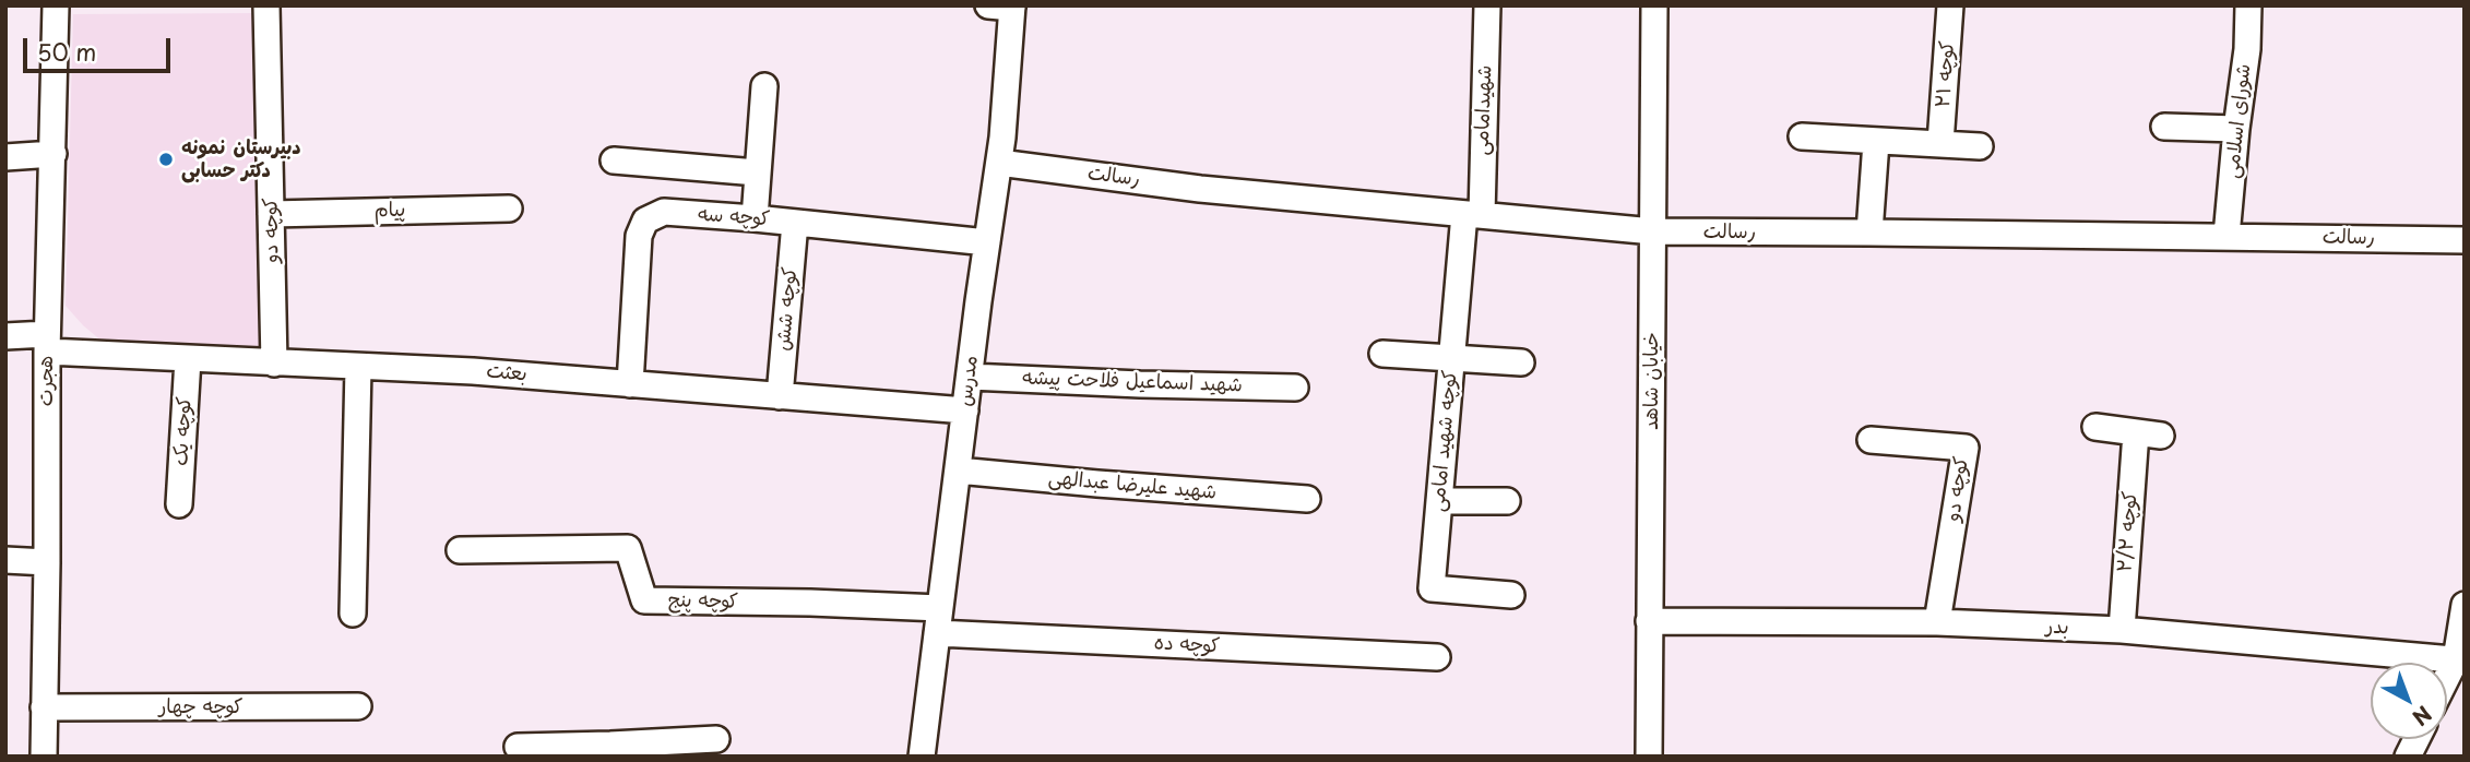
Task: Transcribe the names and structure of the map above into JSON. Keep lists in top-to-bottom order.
{
  "streets": {
    "street": [
      "کوچه ۲۱",
      "شهیدامامی",
      "شورای اسلامی",
      "رسالت",
      "پیام",
      "کوچه سه",
      "کوچه دو",
      "کوچه شش",
      "بعثت",
      "هجرت",
      "مدرس",
      "خیابان شاهد",
      "شهید اسماعیل فلاحت پیشه",
      "کوچه یک",
      "کوچه شهید امامی",
      "شهید علیرضا عبدالهی",
      "کوچه ۲/۲",
      "کوچه پنج",
      "بدر",
      "کوچه ده",
      "کوچه چهار"
    ]
  },
  "crossings": [
    ["شهیدامامی", "رسالت"],
    ["شهیدامامی", "کوچه شهید امامی"],
    ["شورای اسلامی", "رسالت"],
    ["رسالت", "مدرس"],
    ["رسالت", "خیابان شاهد"],
    ["رسالت", "کوچه شهید امامی"],
    ["پیام", "کوچه دو"],
    ["کوچه سه", "کوچه شش"],
    ["کوچه سه", "بعثت"],
    ["کوچه سه", "مدرس"],
    ["کوچه دو", "بعثت"],
    ["کوچه دو", "بدر"],
    ["کوچه شش", "بعثت"],
    ["بعثت", "هجرت"],
    ["بعثت", "مدرس"],
    ["بعثت", "کوچه یک"],
    ["هجرت", "کوچه چهار"],
    ["مدرس", "شهید اسماعیل فلاحت پیشه"],
    ["مدرس", "شهید علیرضا عبدالهی"],
    ["مدرس", "کوچه پنج"],
    ["مدرس", "کوچه ده"],
    ["خیابان شاهد", "بدر"],
    ["کوچه ۲/۲", "بدر"]
  ],
  "places": ["دبیرستان نمونه دکتر حسابی"],
  "scale_bar": "50 m",
  "north": "bottom right"
}
